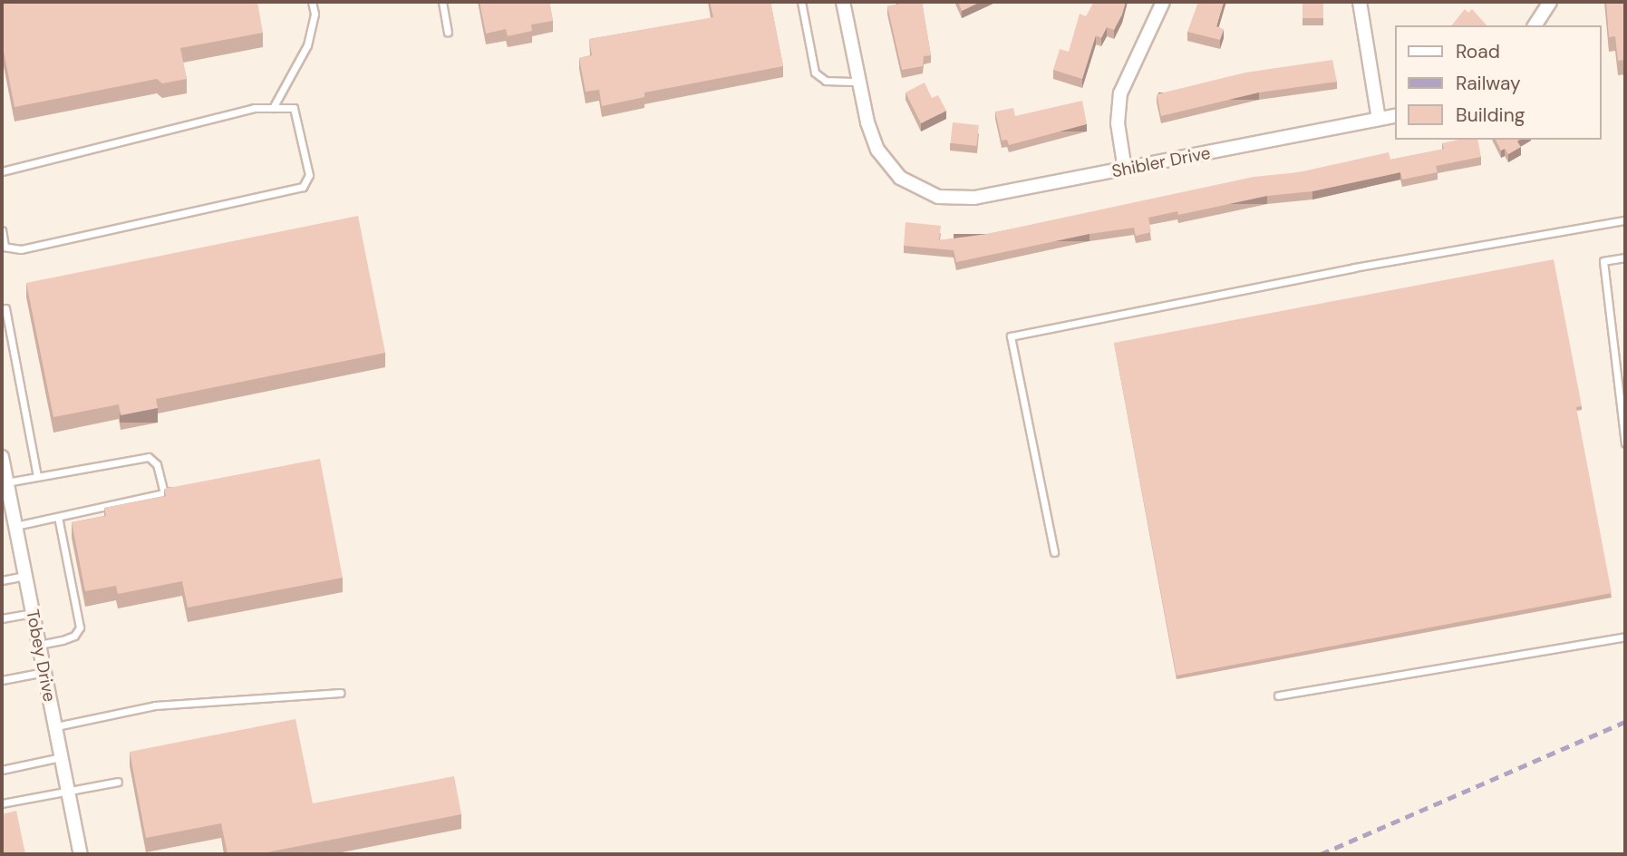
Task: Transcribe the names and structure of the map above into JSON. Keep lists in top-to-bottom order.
{
  "streets": {
    "street": ["Shibler Drive", "Tobey Drive"]
  },
  "legend": ["Road", "Railway", "Building"]
}
